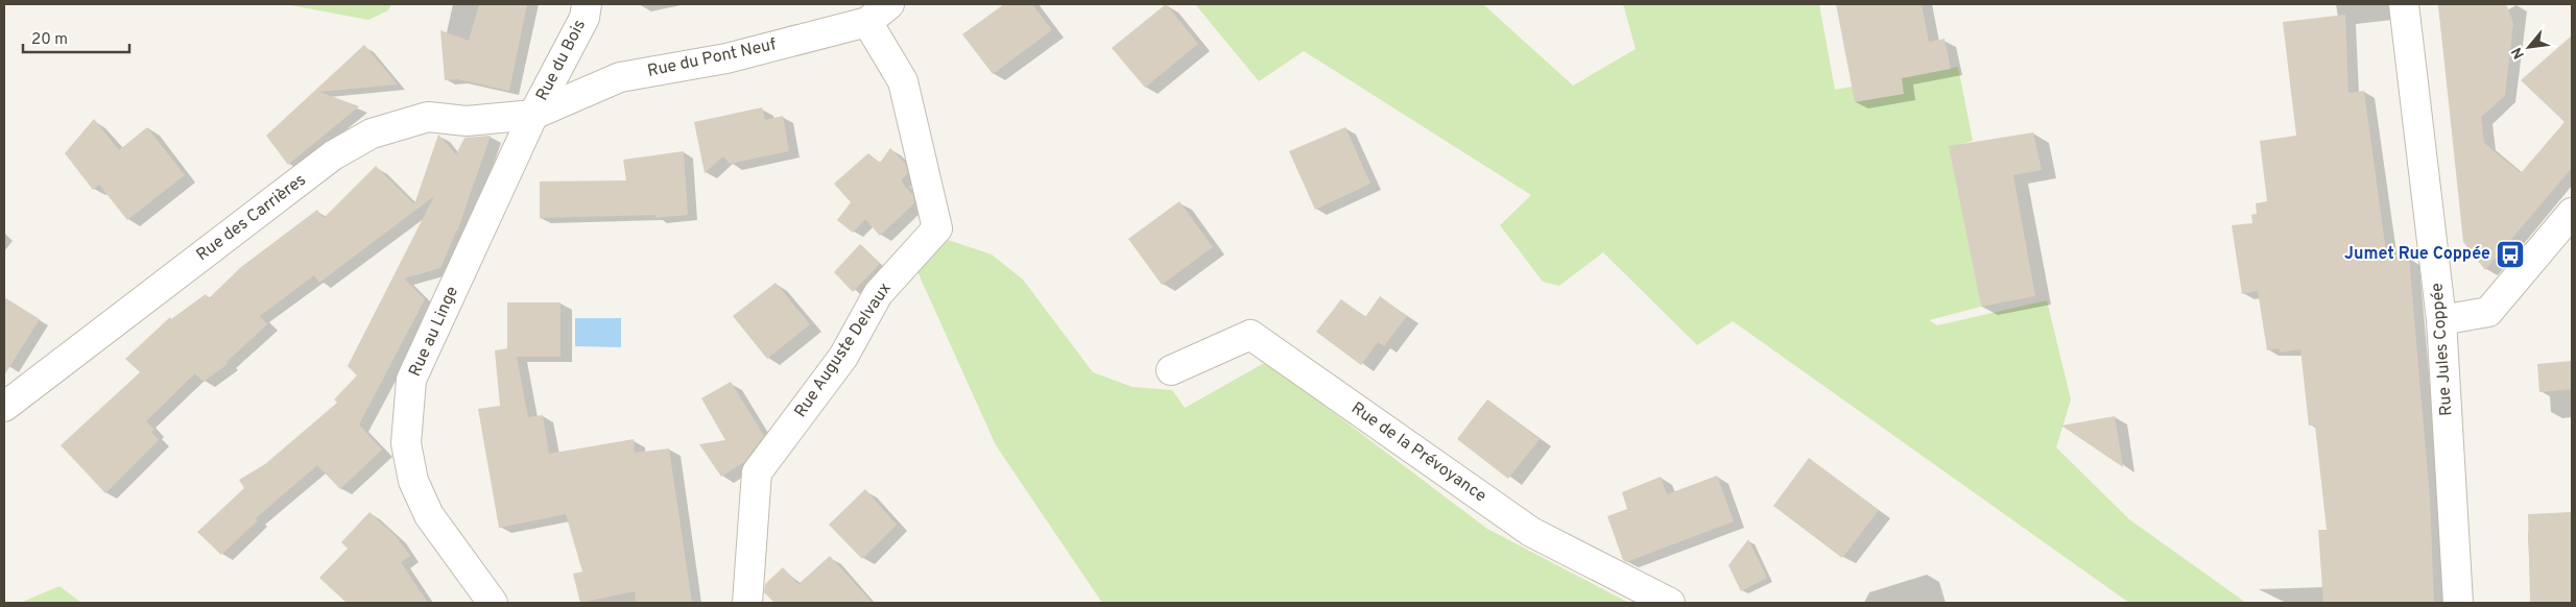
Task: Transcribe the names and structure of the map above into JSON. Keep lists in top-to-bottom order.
{
  "streets": {
    "street": [
      "Rue du Pont Neuf",
      "Rue du Bois",
      "Rue des Carrières",
      "Rue au Linge",
      "Rue Jules Coppée",
      "Rue Auguste Delvaux",
      "Rue de la Prévoyance"
    ]
  },
  "crossings": [
    ["Rue du Pont Neuf", "Rue du Bois"],
    ["Rue du Pont Neuf", "Rue des Carrières"],
    ["Rue du Pont Neuf", "Rue au Linge"],
    ["Rue du Pont Neuf", "Rue Auguste Delvaux"],
    ["Rue du Bois", "Rue des Carrières"],
    ["Rue du Bois", "Rue au Linge"],
    ["Rue des Carrières", "Rue au Linge"]
  ],
  "places": {
    "bus stop": ["Jumet Rue Coppée"]
  },
  "scale_bar": "20 m",
  "north": "bottom left"
}
